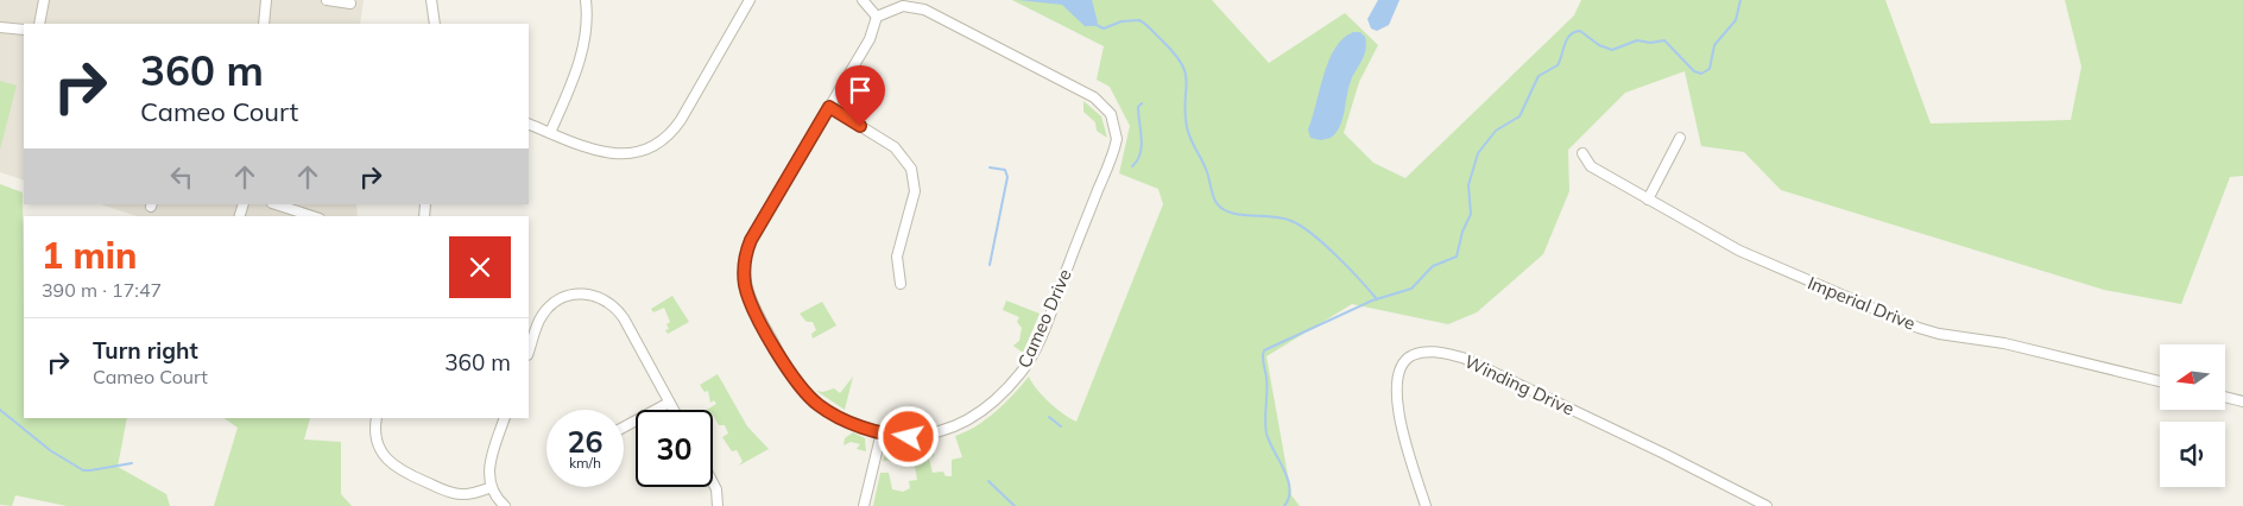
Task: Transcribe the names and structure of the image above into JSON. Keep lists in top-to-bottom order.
{
  "streets": {
    "street": ["Imperial Drive", "Cameo Drive", "Winding Drive"]
  },
  "north": "left",
  "page": {
    "turn": ["360 m", "Cameo Court"],
    "heading": ["1 min", "390 m · 17:47"],
    "list": [
      {
        "name": "Turn right",
        "note": "Cameo Court",
        "value": "360 m"
      }
    ],
    "speed": "26 km/h",
    "limit": "30"
  }
}
